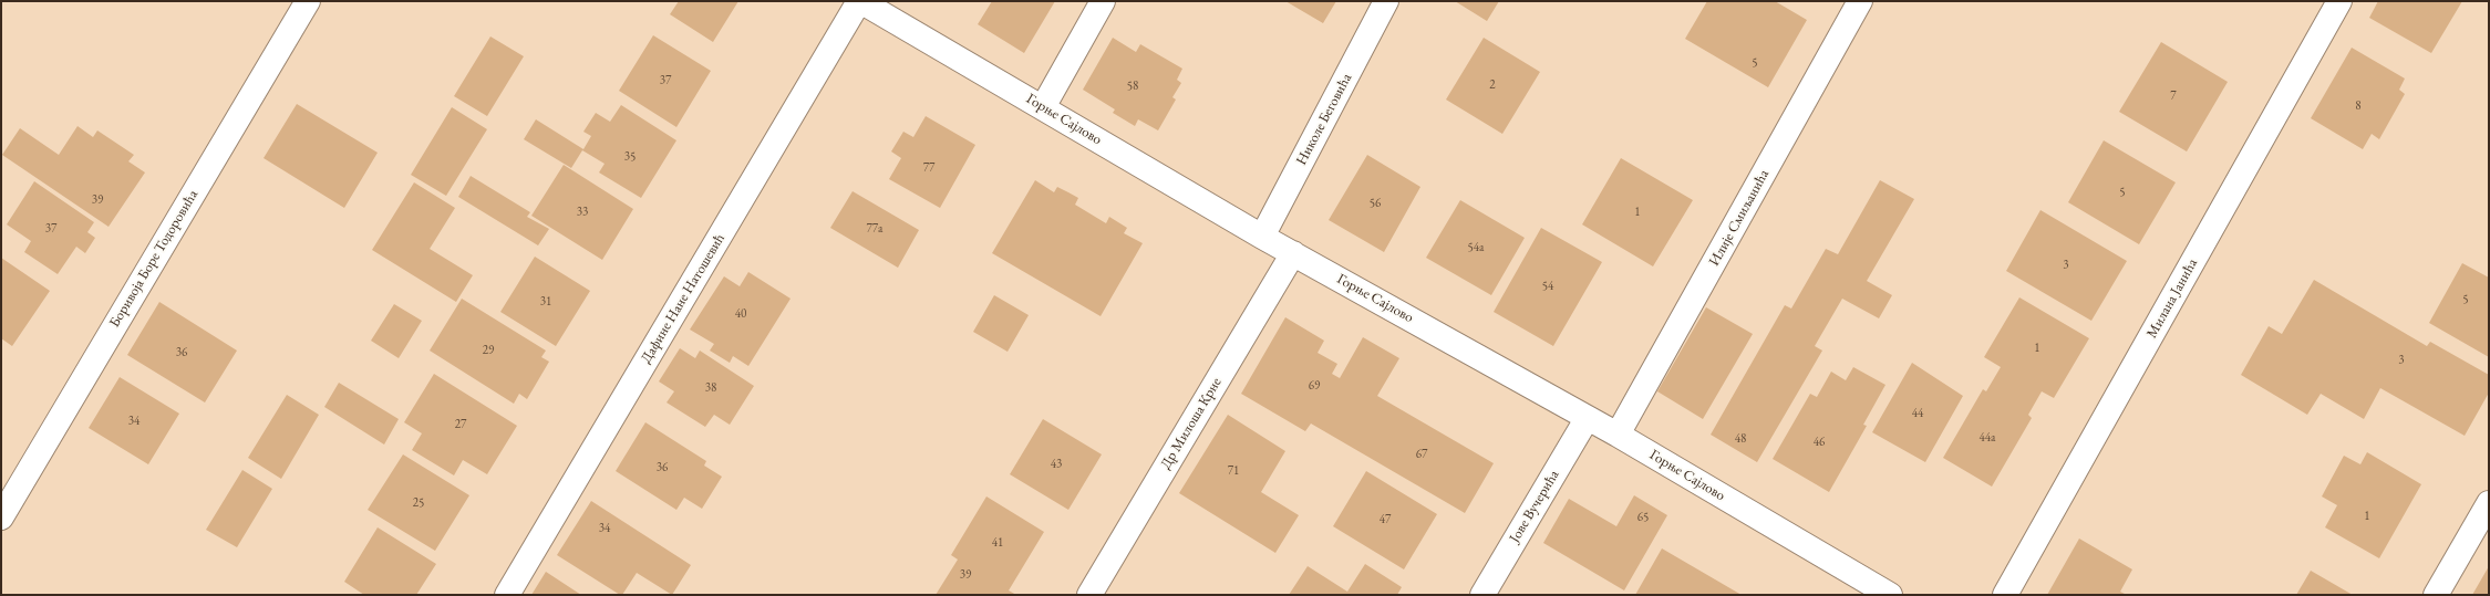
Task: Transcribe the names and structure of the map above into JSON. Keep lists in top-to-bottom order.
{
  "streets": {
    "street": [
      "Горње Сајлово",
      "Николе Беговића",
      "Илије Смиљанића",
      "Боривоја Боре Тодоровића",
      "Дафине Нане Натошевић",
      "Милана Јанића",
      "Др Милоша Крне",
      "Јове Вучерића"
    ]
  },
  "crossings": [
    ["Горње Сајлово", "Николе Беговића"],
    ["Горње Сајлово", "Илије Смиљанића"],
    ["Горње Сајлово", "Дафине Нане Натошевић"],
    ["Горње Сајлово", "Др Милоша Крне"],
    ["Горње Сајлово", "Јове Вучерића"]
  ],
  "house_numbers": [
    "5",
    "37",
    "2",
    "58",
    "7",
    "8",
    "35",
    "77",
    "5",
    "39",
    "56",
    "33",
    "1",
    "37",
    "77a",
    "54a",
    "3",
    "54",
    "5",
    "31",
    "40",
    "1",
    "29",
    "36",
    "3",
    "69",
    "38",
    "44",
    "34",
    "27",
    "44a",
    "48",
    "46",
    "67",
    "43",
    "36",
    "71",
    "25",
    "1",
    "65",
    "47",
    "34",
    "41",
    "39"
  ]
}
